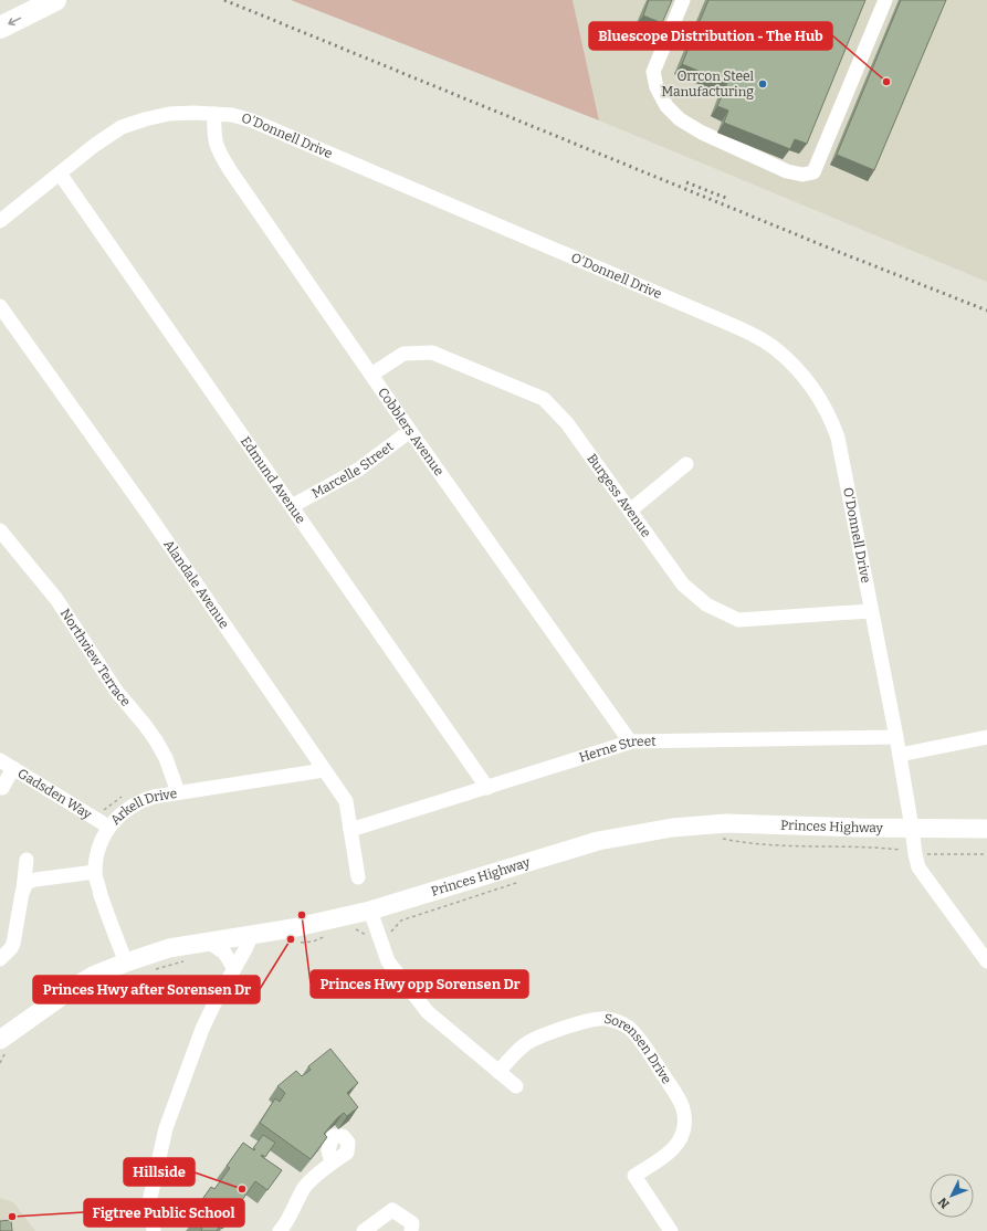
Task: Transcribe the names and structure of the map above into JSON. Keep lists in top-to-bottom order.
{
  "streets": {
    "main road": ["Princes Highway"],
    "street": [
      "O'Donnell Drive",
      "Cobblers Avenue",
      "Marcelle Street",
      "Edmund Avenue",
      "Burgess Avenue",
      "Alandale Avenue",
      "Northview Terrace",
      "Herne Street",
      "Gadsden Way",
      "Arkell Drive",
      "Sorensen Drive"
    ]
  },
  "crossings": [
    ["O'Donnell Drive", "Cobblers Avenue"],
    ["O'Donnell Drive", "Edmund Avenue"],
    ["O'Donnell Drive", "Burgess Avenue"],
    ["O'Donnell Drive", "Herne Street"],
    ["O'Donnell Drive", "Princes Highway"],
    ["Cobblers Avenue", "Marcelle Street"],
    ["Cobblers Avenue", "Burgess Avenue"],
    ["Cobblers Avenue", "Herne Street"],
    ["Marcelle Street", "Edmund Avenue"],
    ["Edmund Avenue", "Herne Street"],
    ["Alandale Avenue", "Herne Street"],
    ["Alandale Avenue", "Arkell Drive"],
    ["Northview Terrace", "Arkell Drive"],
    ["Gadsden Way", "Arkell Drive"],
    ["Arkell Drive", "Princes Highway"]
  ],
  "places": [
    "Bluescope Distribution - The Hub",
    "Orrcon Steel Manufacturing",
    "Princes Hwy opp Sorensen Dr",
    "Princes Hwy after Sorensen Dr",
    "Hillside",
    "Figtree Public School"
  ],
  "north": "bottom left"
}
